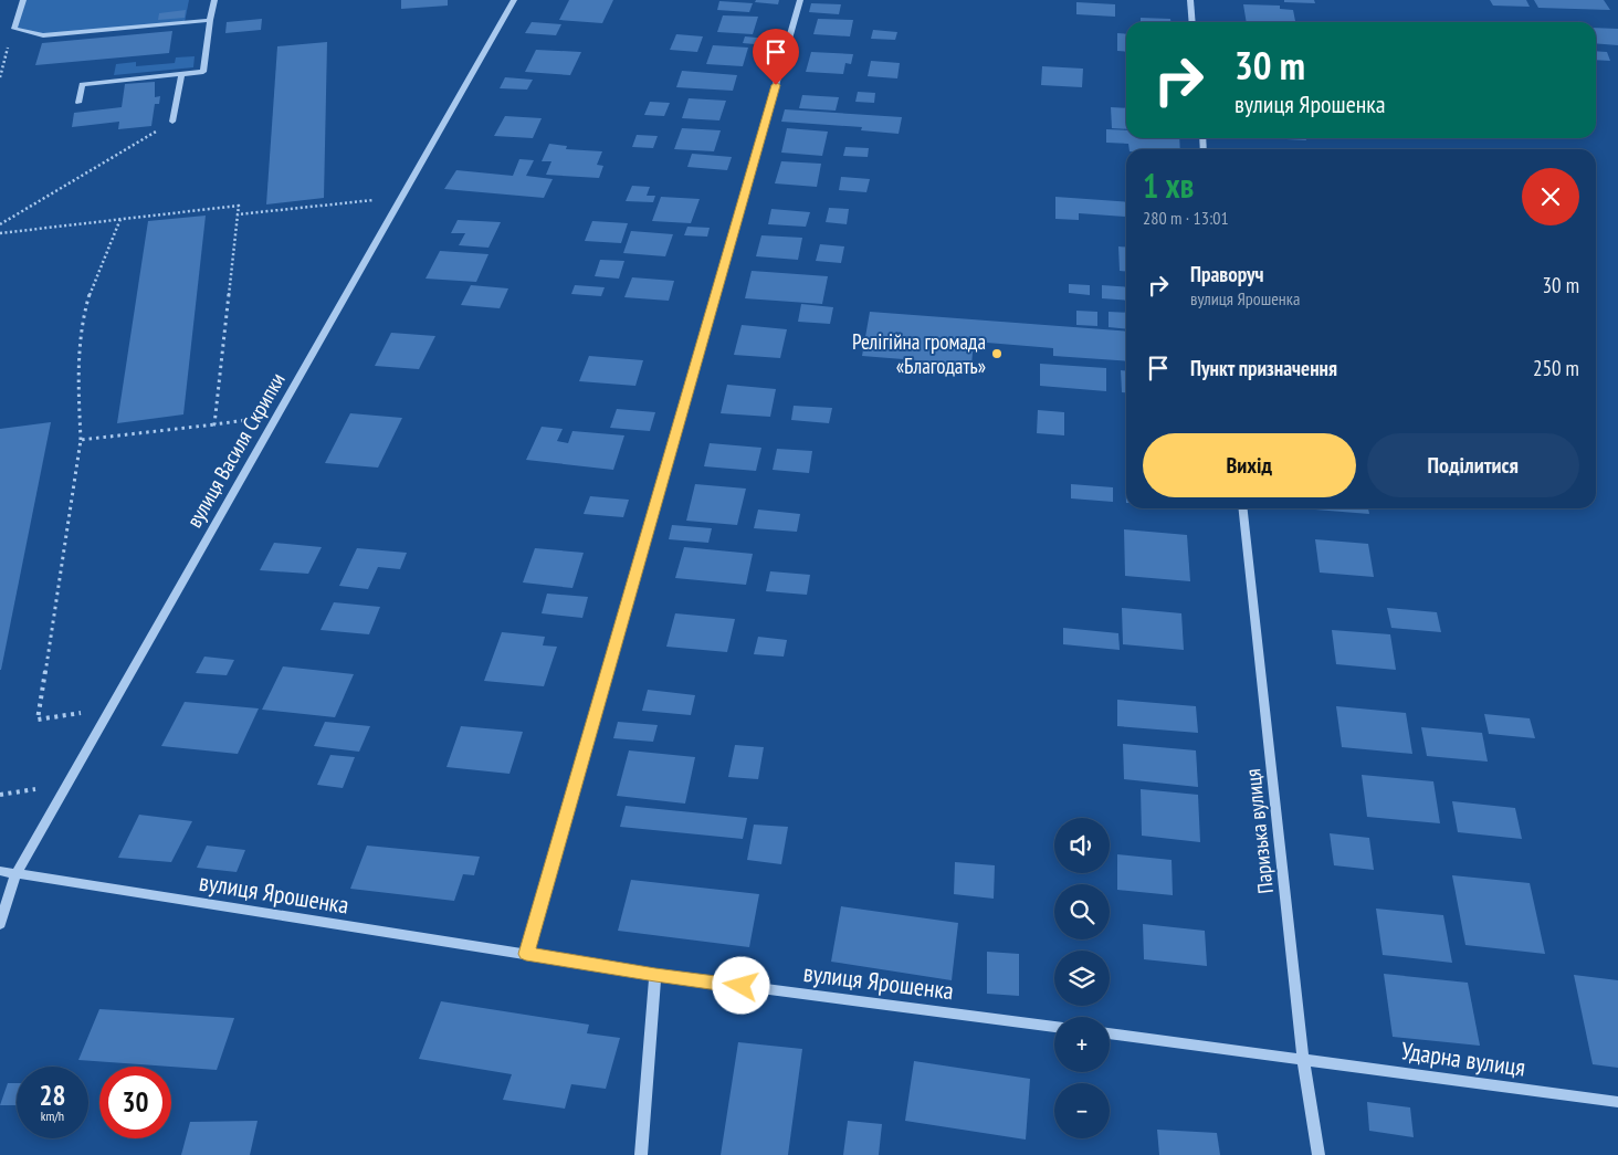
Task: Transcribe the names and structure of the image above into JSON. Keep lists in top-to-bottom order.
{
  "streets": {
    "street": [
      "вулиця Василя Скрипки",
      "Паризька вулиця",
      "вулиця Ярошенка",
      "Ударна вулиця"
    ]
  },
  "crossings": [
    ["вулиця Василя Скрипки", "вулиця Ярошенка"],
    ["Паризька вулиця", "Ударна вулиця"]
  ],
  "places": ["Релігійна громада «Благодать»"],
  "page": {
    "turn": ["30 m", "вулиця Ярошенка"],
    "heading": ["1 хв", "280 m · 13:01"],
    "list": [
      {
        "name": "Праворуч",
        "note": "вулиця Ярошенка",
        "value": "30 m"
      },
      {
        "name": "Пункт призначення",
        "value": "250 m"
      }
    ],
    "buttons": ["Вихід", "Поділитися"],
    "map_buttons": ["+", "−"],
    "speed": "28 km/h",
    "limit": "30"
  }
}
